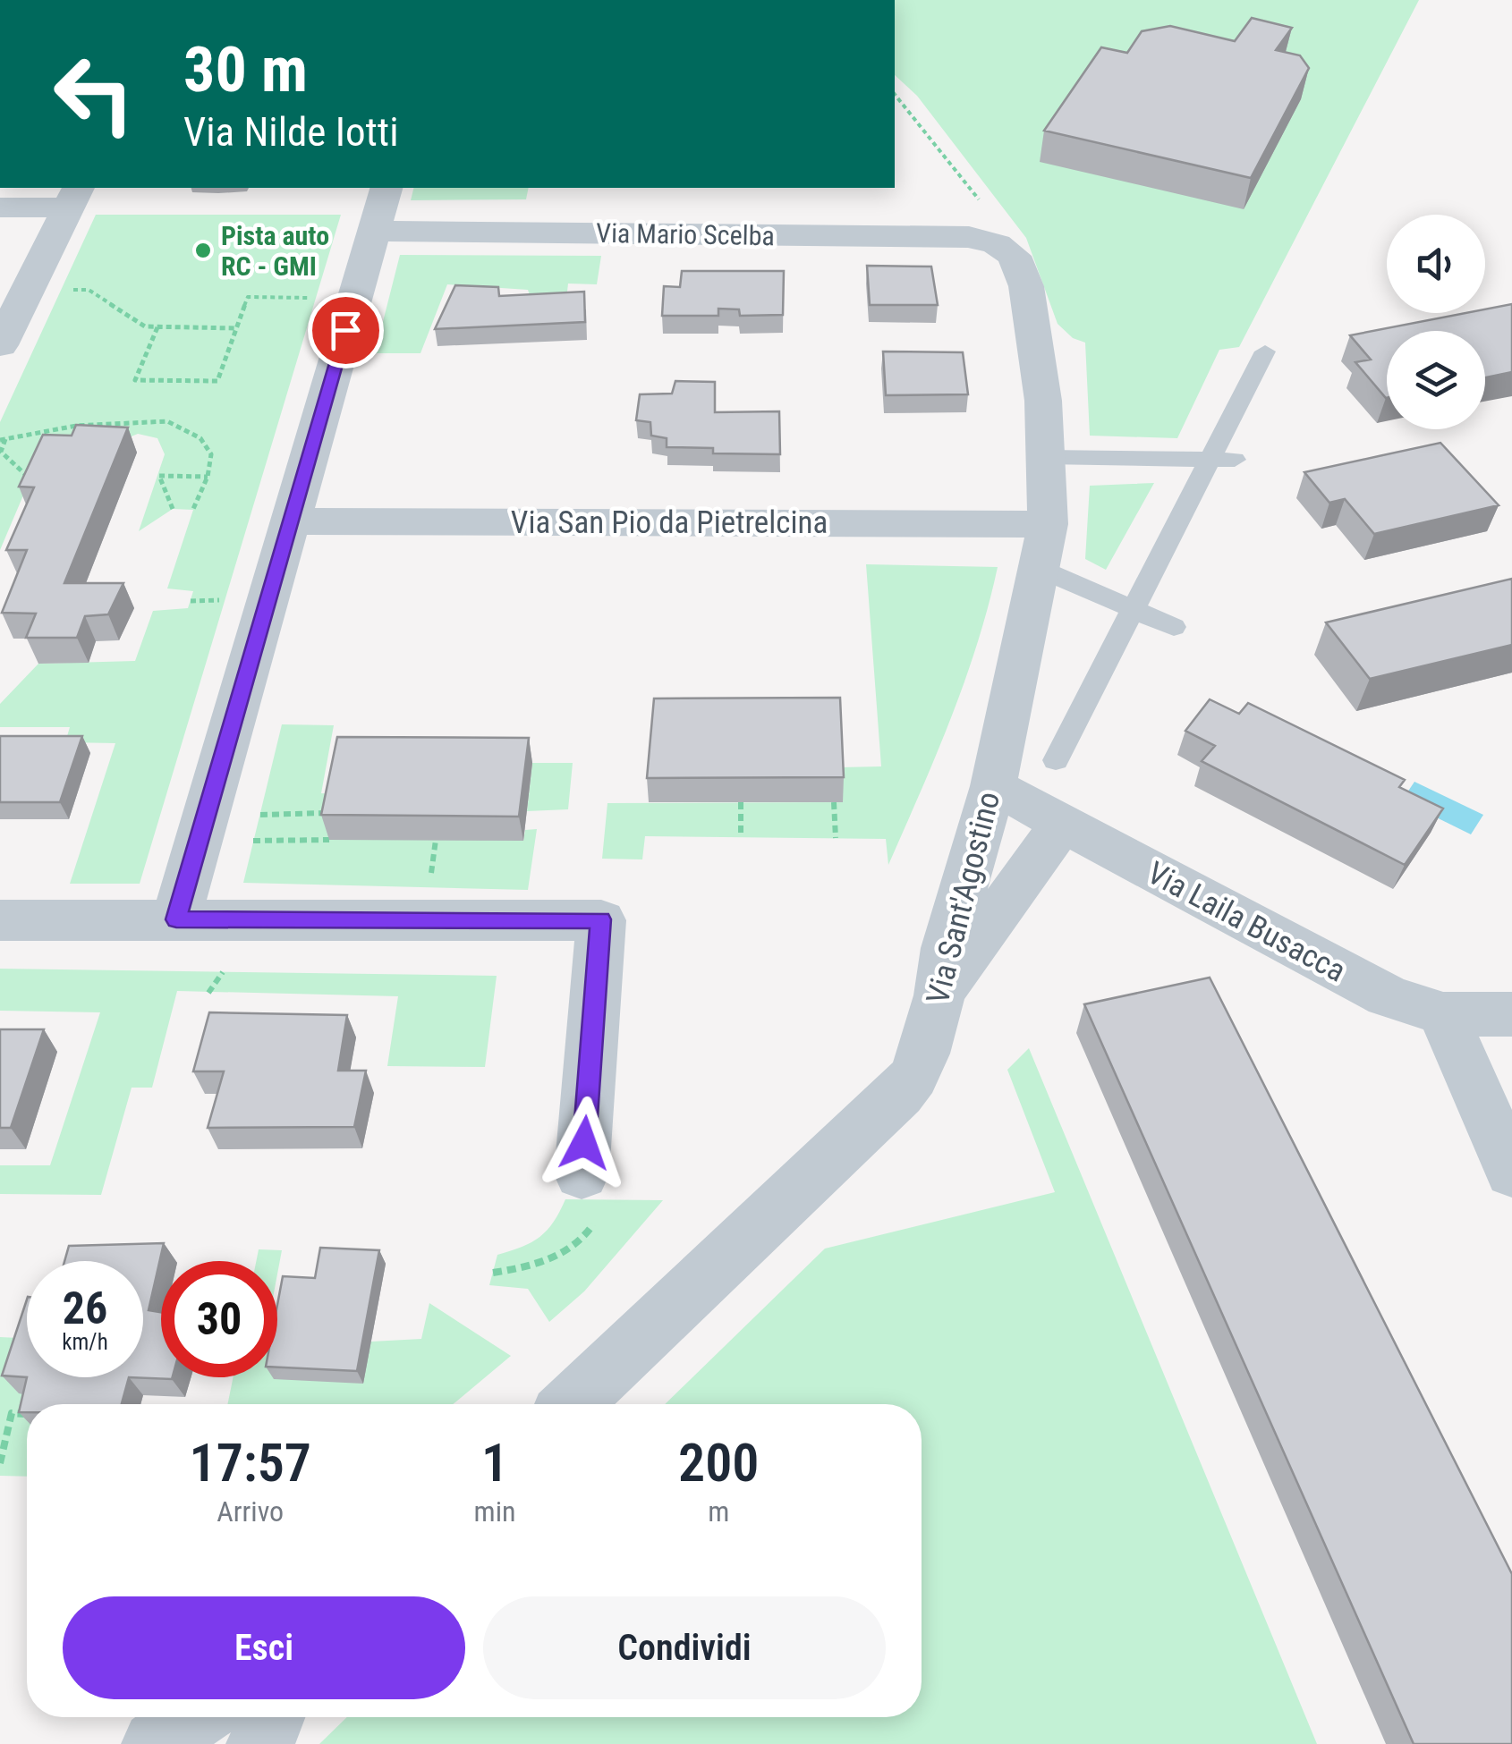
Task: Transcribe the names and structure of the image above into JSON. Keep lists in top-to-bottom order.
{
  "streets": {
    "street": [
      "Via Mario Scelba",
      "Via San Pio da Pietrelcina",
      "Via Sant'Agostino",
      "Via Laila Busacca"
    ]
  },
  "crossings": [
    ["Via Mario Scelba", "Via Sant'Agostino"],
    ["Via San Pio da Pietrelcina", "Via Sant'Agostino"],
    ["Via Sant'Agostino", "Via Laila Busacca"]
  ],
  "places": ["Pista auto RC - GMI"],
  "page": {
    "turn": ["30 m", "Via Nilde Iotti"],
    "speed": "26 km/h",
    "limit": "30",
    "eta": [
      "17:57",
      "Arrivo",
      "1",
      "min",
      "200",
      "m"
    ],
    "buttons": ["Esci", "Condividi"]
  }
}
